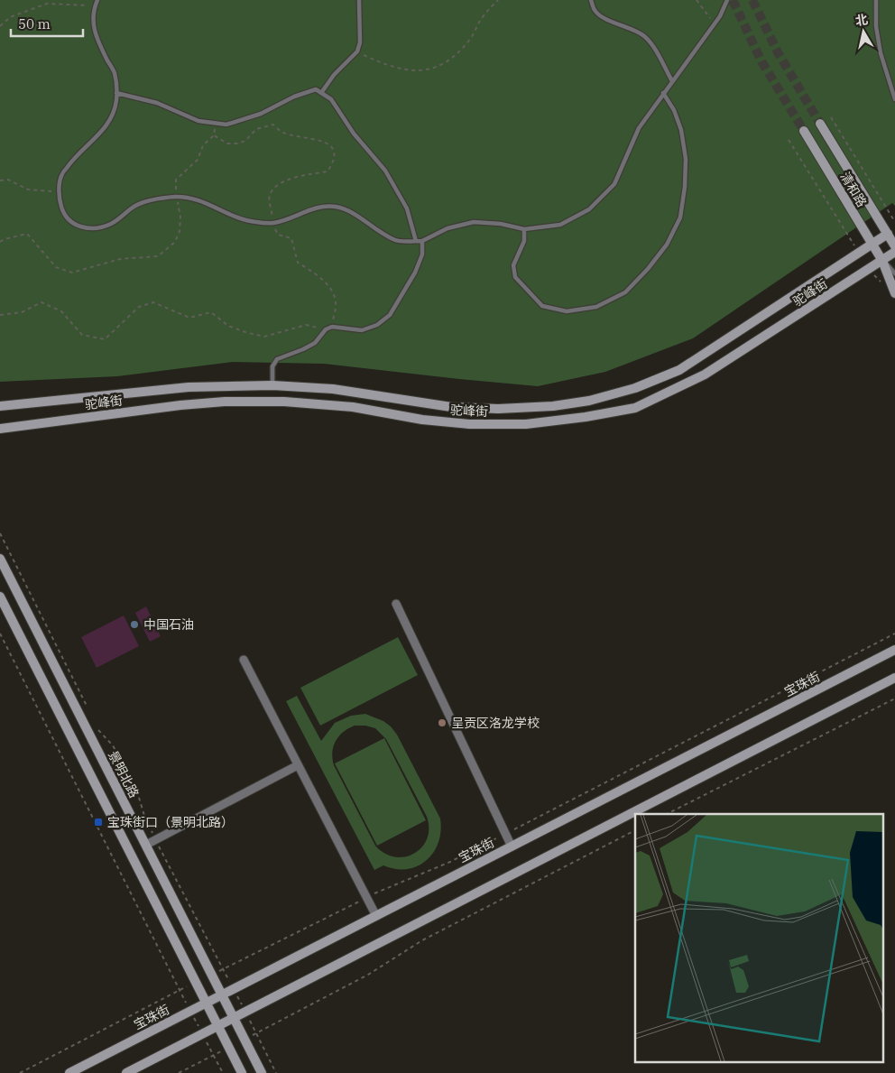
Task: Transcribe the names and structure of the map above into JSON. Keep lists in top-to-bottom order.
{
  "streets": {
    "main road": [
      "清和路",
      "驼峰街",
      "宝珠街",
      "景明北路"
    ]
  },
  "crossings": [
    ["清和路", "驼峰街"],
    ["宝珠街", "景明北路"]
  ],
  "places": {
    "other": ["中国石油", "呈贡区洛龙学校"],
    "transit": ["宝珠街口（景明北路）"]
  },
  "scale_bar": "50 m",
  "north": "top"
}
